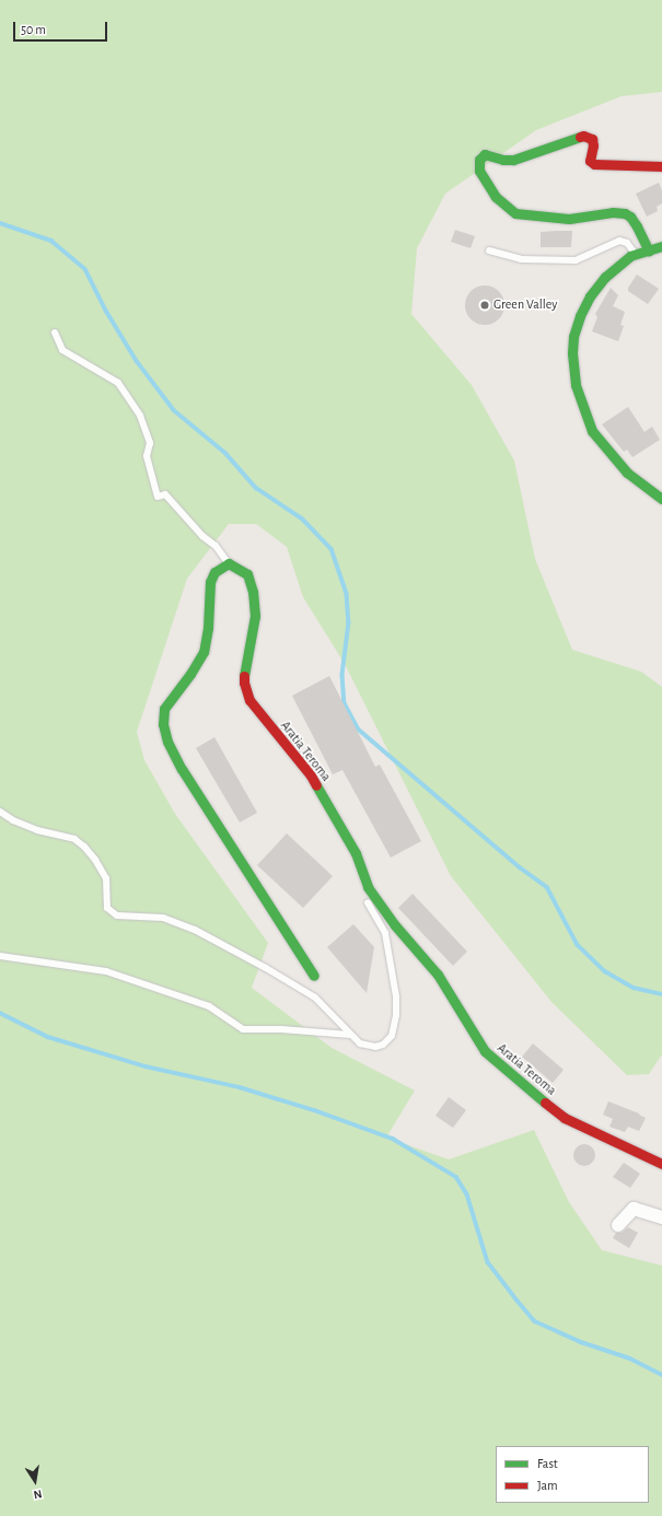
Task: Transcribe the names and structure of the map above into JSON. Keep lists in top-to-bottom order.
{
  "streets": {
    "street": ["Aratia Teroma"]
  },
  "places": ["Green Valley"],
  "legend": ["Fast", "Jam"],
  "scale_bar": "50 m",
  "north": "bottom"
}
